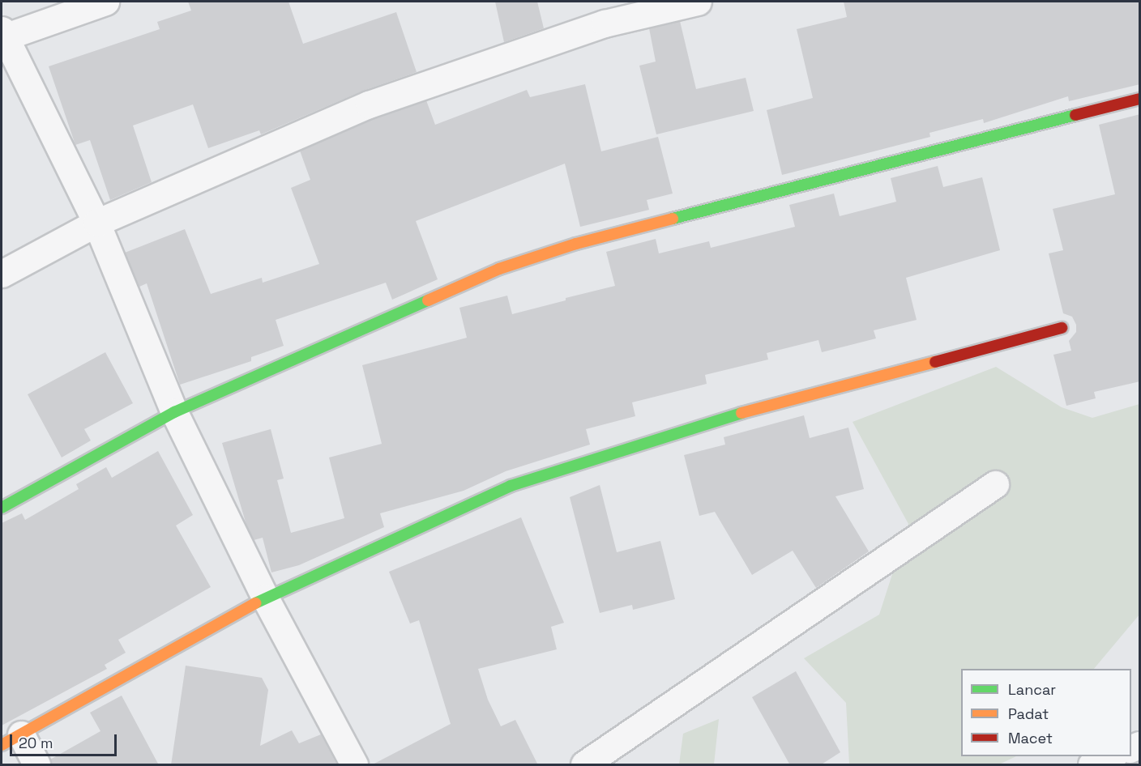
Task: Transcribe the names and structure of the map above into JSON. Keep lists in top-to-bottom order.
{
  "legend": ["Lancar", "Padat", "Macet"],
  "scale_bar": "20 m"
}
